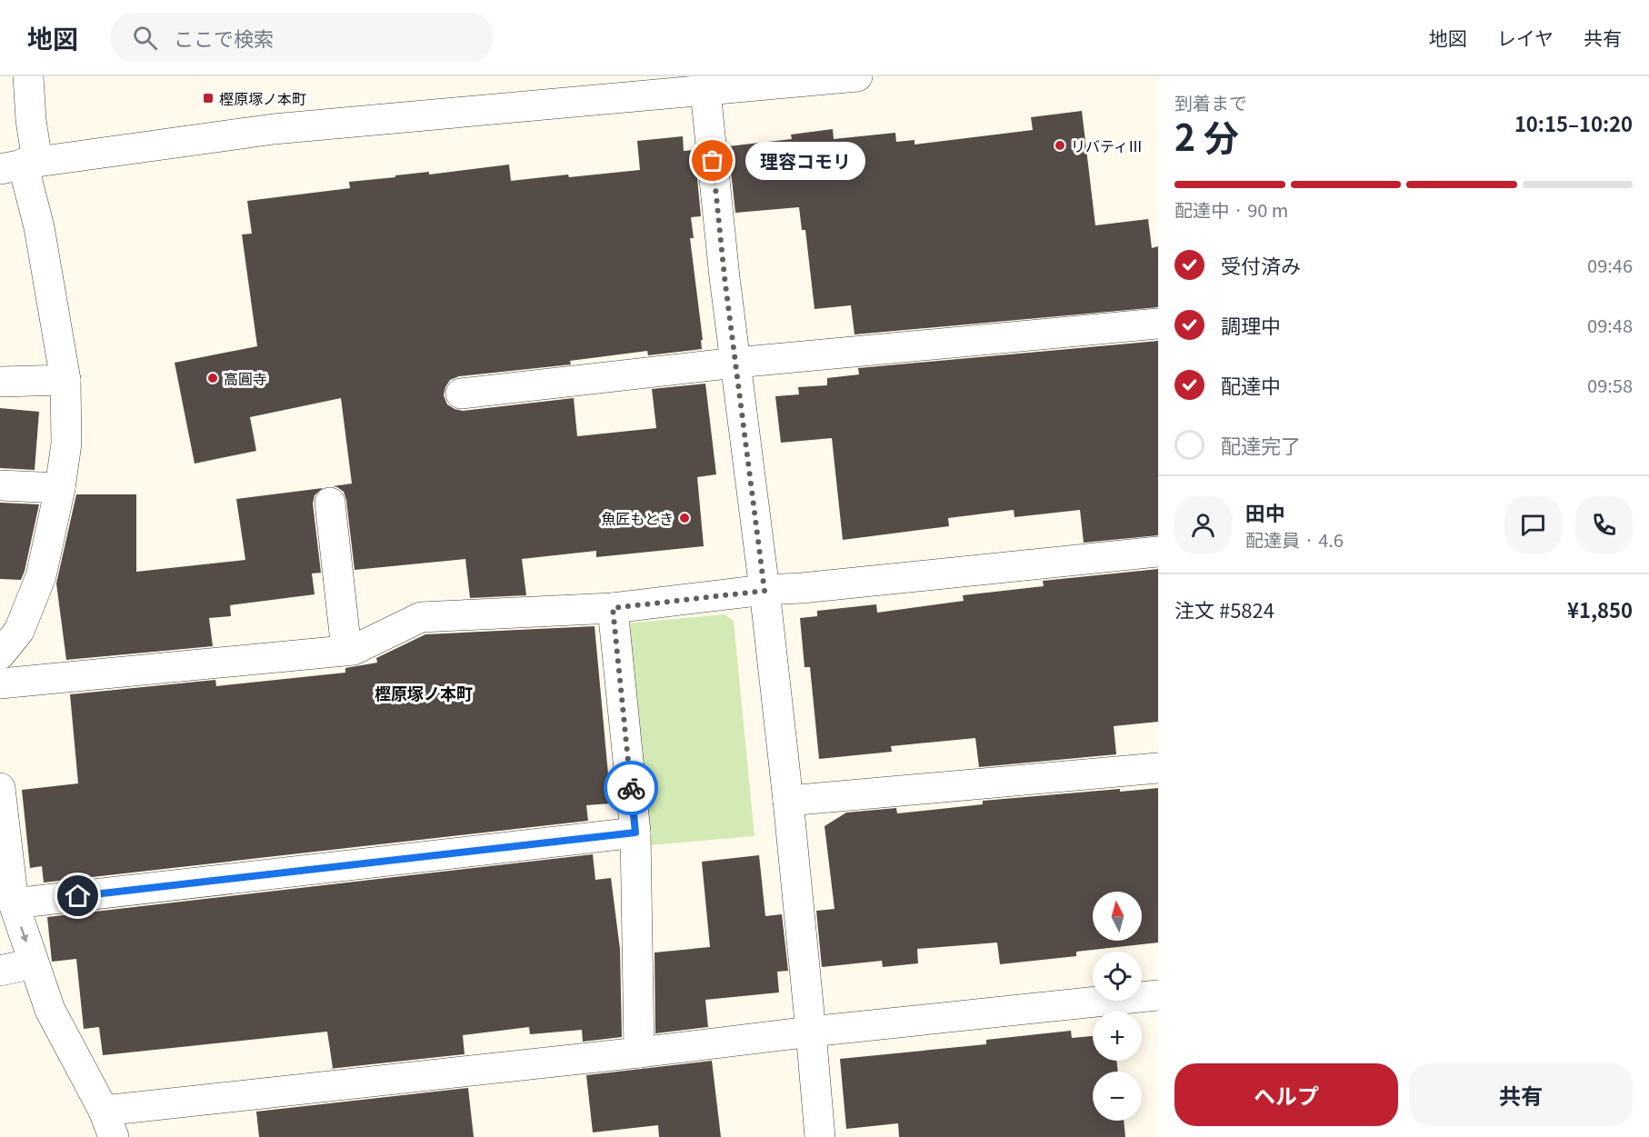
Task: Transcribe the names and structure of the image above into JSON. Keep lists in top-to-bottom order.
{
  "districts": ["樫原塚ノ本町"],
  "places": {
    "transit": ["樫原塚ノ本町"],
    "other": [
      "リバティⅢ",
      "理容コモリ",
      "高圓寺",
      "魚匠もとき"
    ]
  },
  "north": "top",
  "page": {
    "header": "地図",
    "search": "ここで検索",
    "nav": ["地図", "レイヤ", "共有"],
    "heading": ["2 分", "到着まで", "10:15–10:20"],
    "panel": [
      "田中",
      "配達員 · 4.6",
      "注文 #5824",
      "¥1,850"
    ],
    "bubble": "理容コモリ",
    "bar": "配達中 · 90 m",
    "list": [
      ["受付済み", "09:46"],
      ["調理中", "09:48"],
      ["配達中", "09:58"],
      "配達完了"
    ],
    "map_buttons": ["+", "−"],
    "buttons": ["ヘルプ", "共有"]
  }
}
